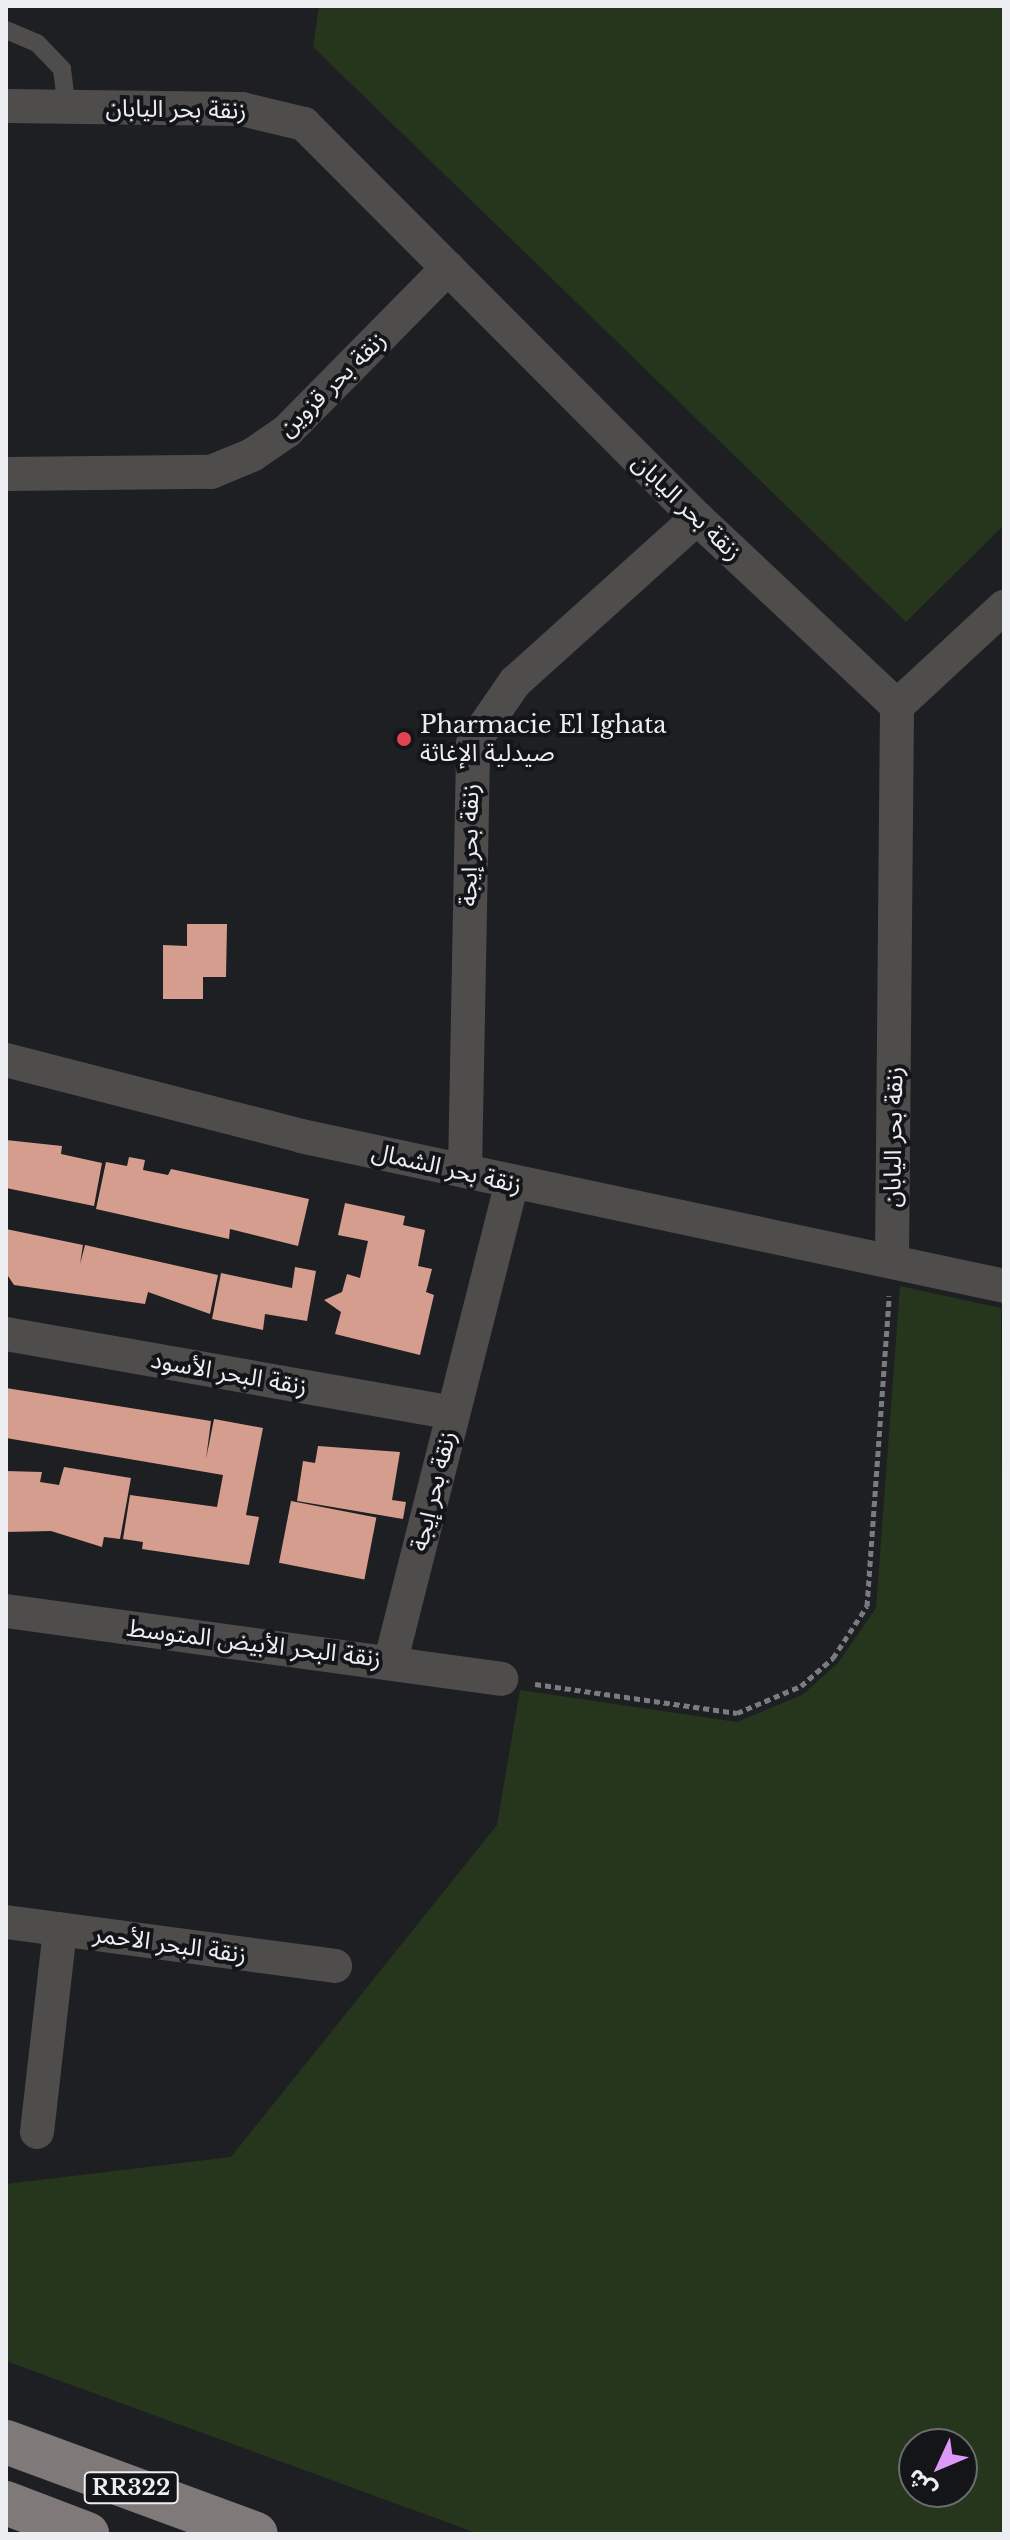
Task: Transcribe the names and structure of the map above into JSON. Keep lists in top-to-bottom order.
{
  "streets": {
    "main road": ["RR322"],
    "street": [
      "زنقة بحر اليابان",
      "زنقة بحر قزوين",
      "زنقة بحر إيجة",
      "زنقة بحر الشمال",
      "زنقة البحر الأسود",
      "زنقة البحر الأبيض المتوسط",
      "زنقة البحر الأحمر"
    ]
  },
  "crossings": [
    ["زنقة بحر اليابان", "زنقة بحر قزوين"],
    ["زنقة بحر اليابان", "زنقة بحر إيجة"],
    ["زنقة بحر اليابان", "زنقة بحر الشمال"],
    ["زنقة بحر إيجة", "زنقة بحر الشمال"],
    ["زنقة بحر إيجة", "زنقة البحر الأسود"],
    ["زنقة بحر إيجة", "زنقة البحر الأبيض المتوسط"]
  ],
  "places": ["Pharmacie El Ighata صيدلية الإغاثة"],
  "north": "bottom left"
}
